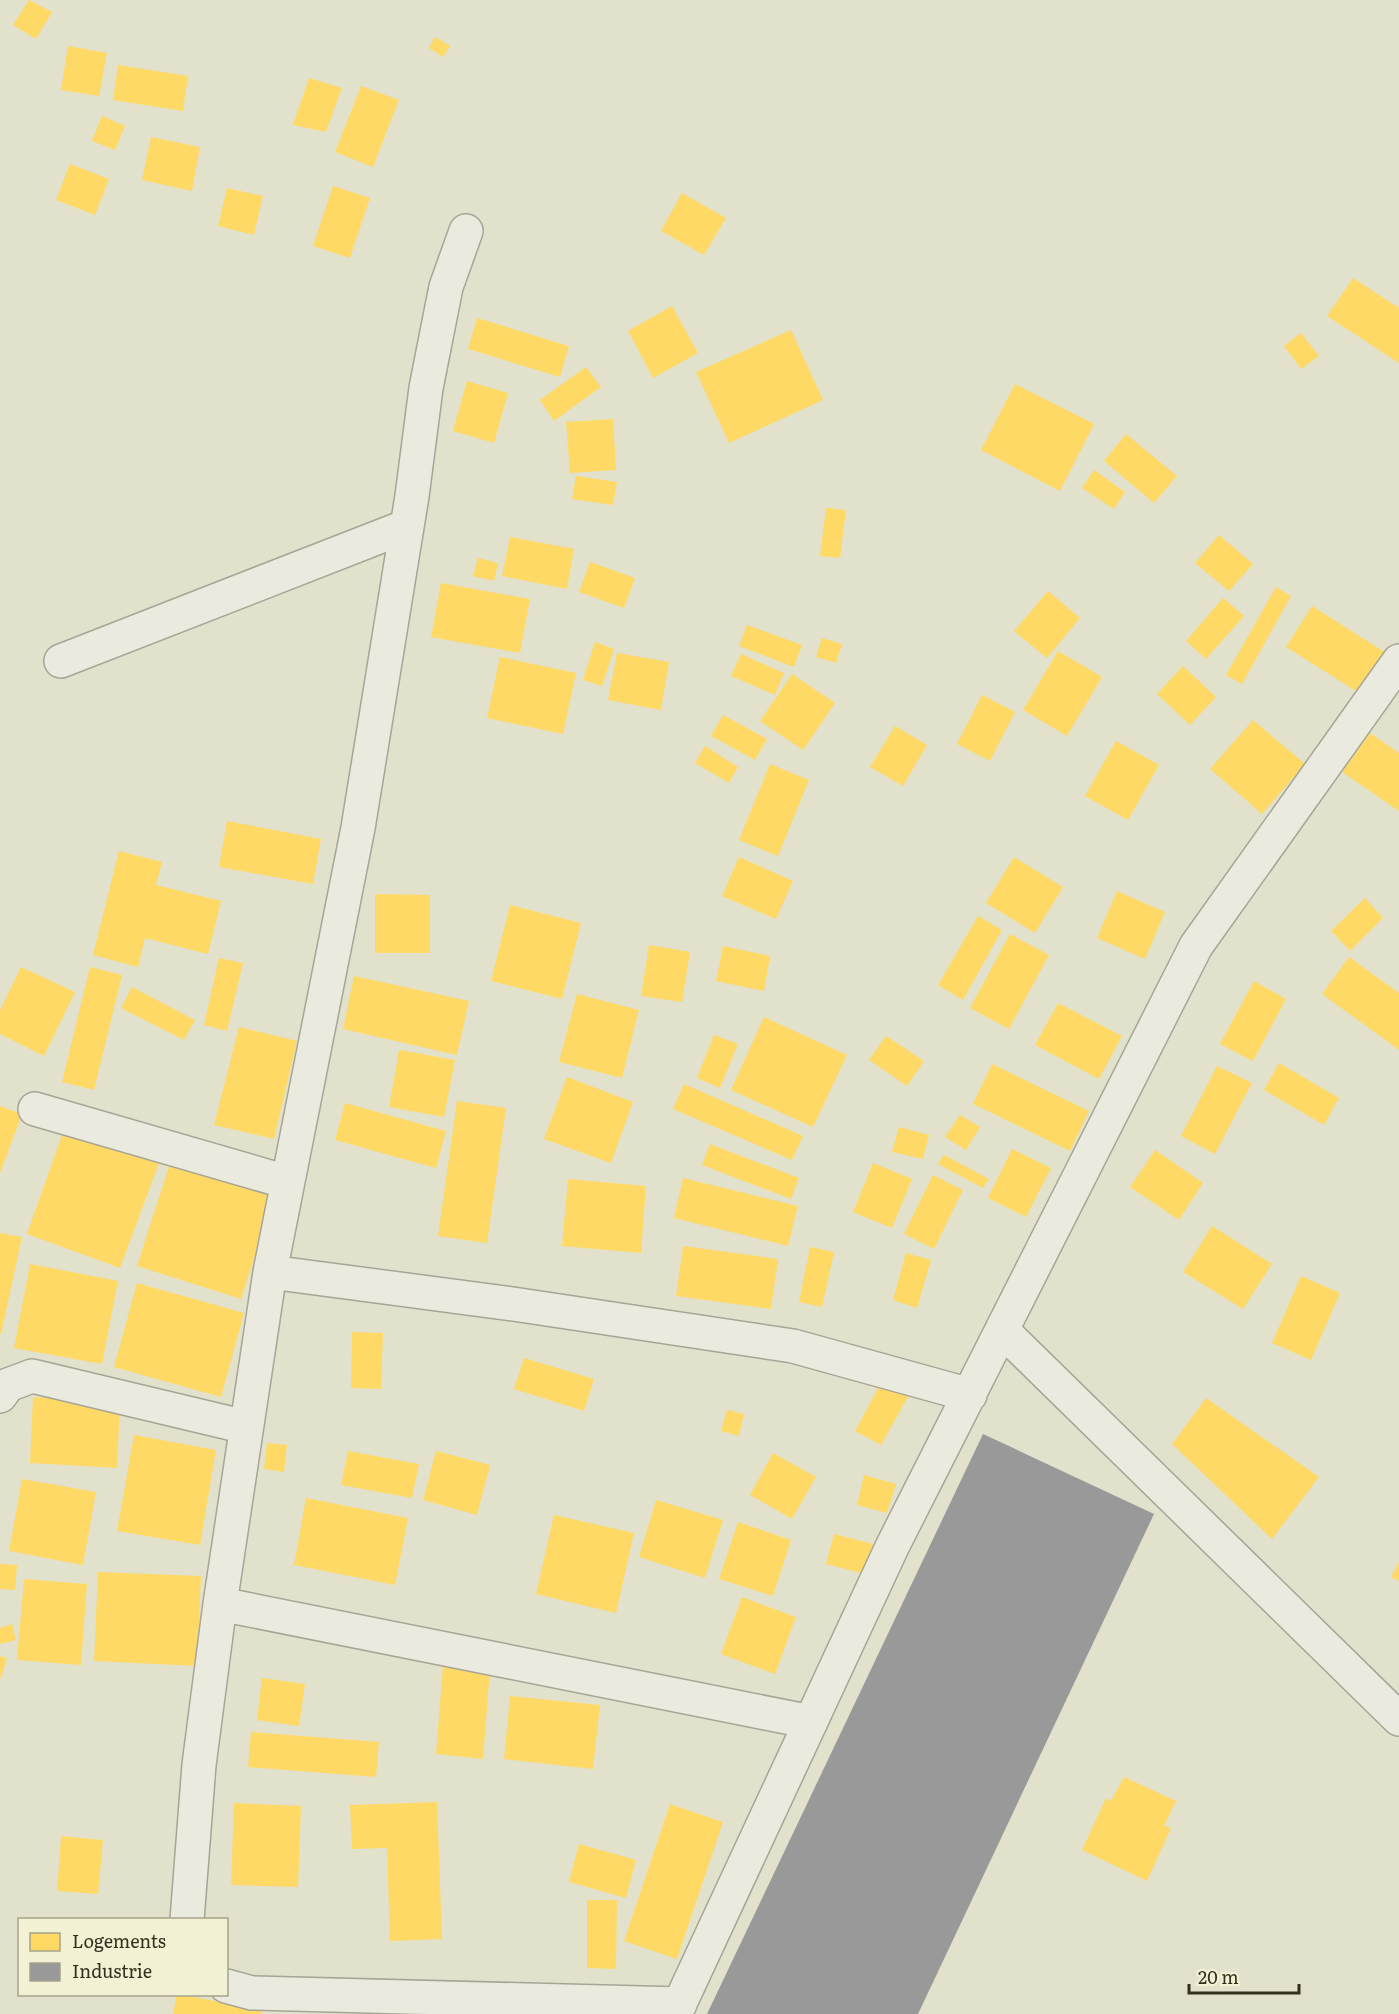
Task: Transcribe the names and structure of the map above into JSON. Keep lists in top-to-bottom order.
{
  "legend": ["Logements", "Industrie"],
  "scale_bar": "20 m"
}
